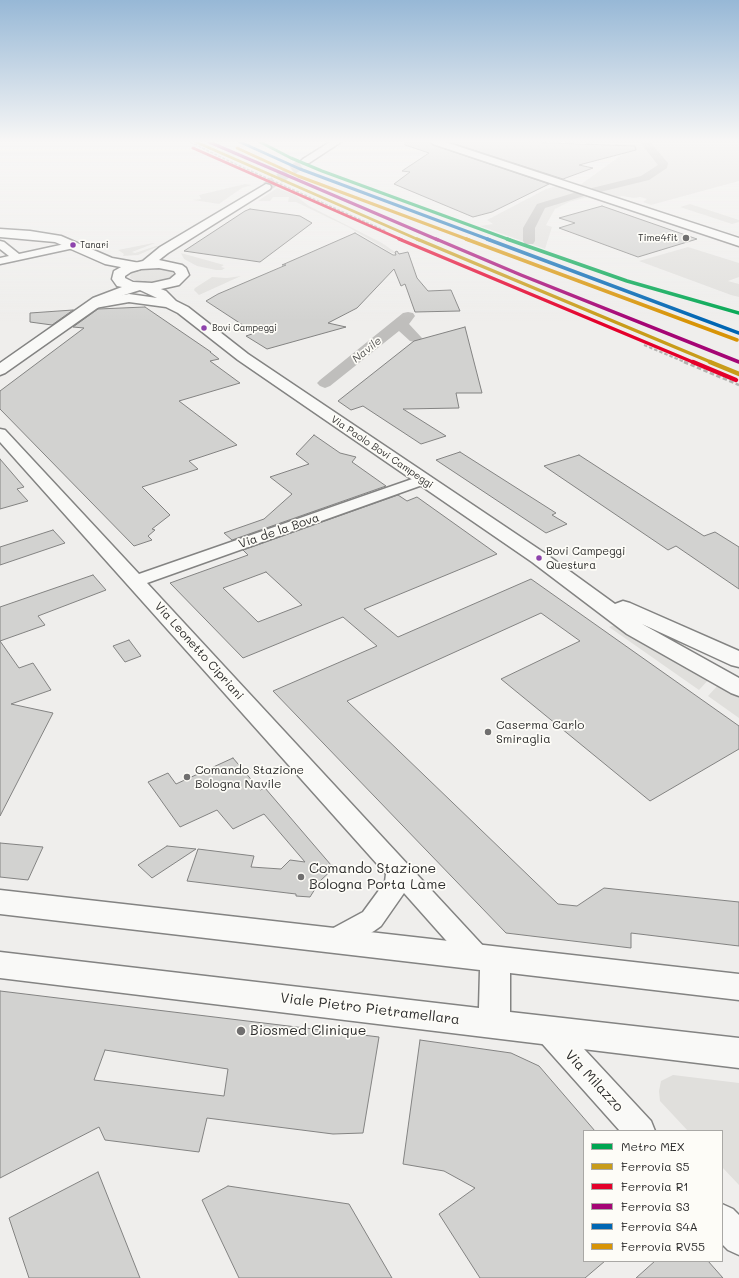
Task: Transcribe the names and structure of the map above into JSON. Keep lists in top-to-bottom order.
{
  "streets": {
    "street": [
      "Via Paolo Bovi Campeggi",
      "Via de la Bova",
      "Via Leonetto Cipriani",
      "Viale Pietro Pietramellara",
      "Via Milazzo"
    ]
  },
  "crossings": [
    ["Via Paolo Bovi Campeggi", "Via de la Bova"],
    ["Via de la Bova", "Via Leonetto Cipriani"],
    ["Viale Pietro Pietramellara", "Via Milazzo"]
  ],
  "water": ["Navile"],
  "places": [
    "Time4fit",
    "Tanari",
    "Bovi Campeggi",
    "Bovi Campeggi Questura",
    "Caserma Carlo Smiraglia",
    "Comando Stazione Bologna Navile",
    "Comando Stazione Bologna Porta Lame",
    "Biosmed Clinique"
  ],
  "lines": [
    "metro line MEX",
    "rail line S5",
    "rail line R1",
    "rail line S3",
    "rail line S4A",
    "rail line RV55"
  ],
  "legend": [
    "Metro MEX",
    "Ferrovia S5",
    "Ferrovia R1",
    "Ferrovia S3",
    "Ferrovia S4A",
    "Ferrovia RV55"
  ]
}
